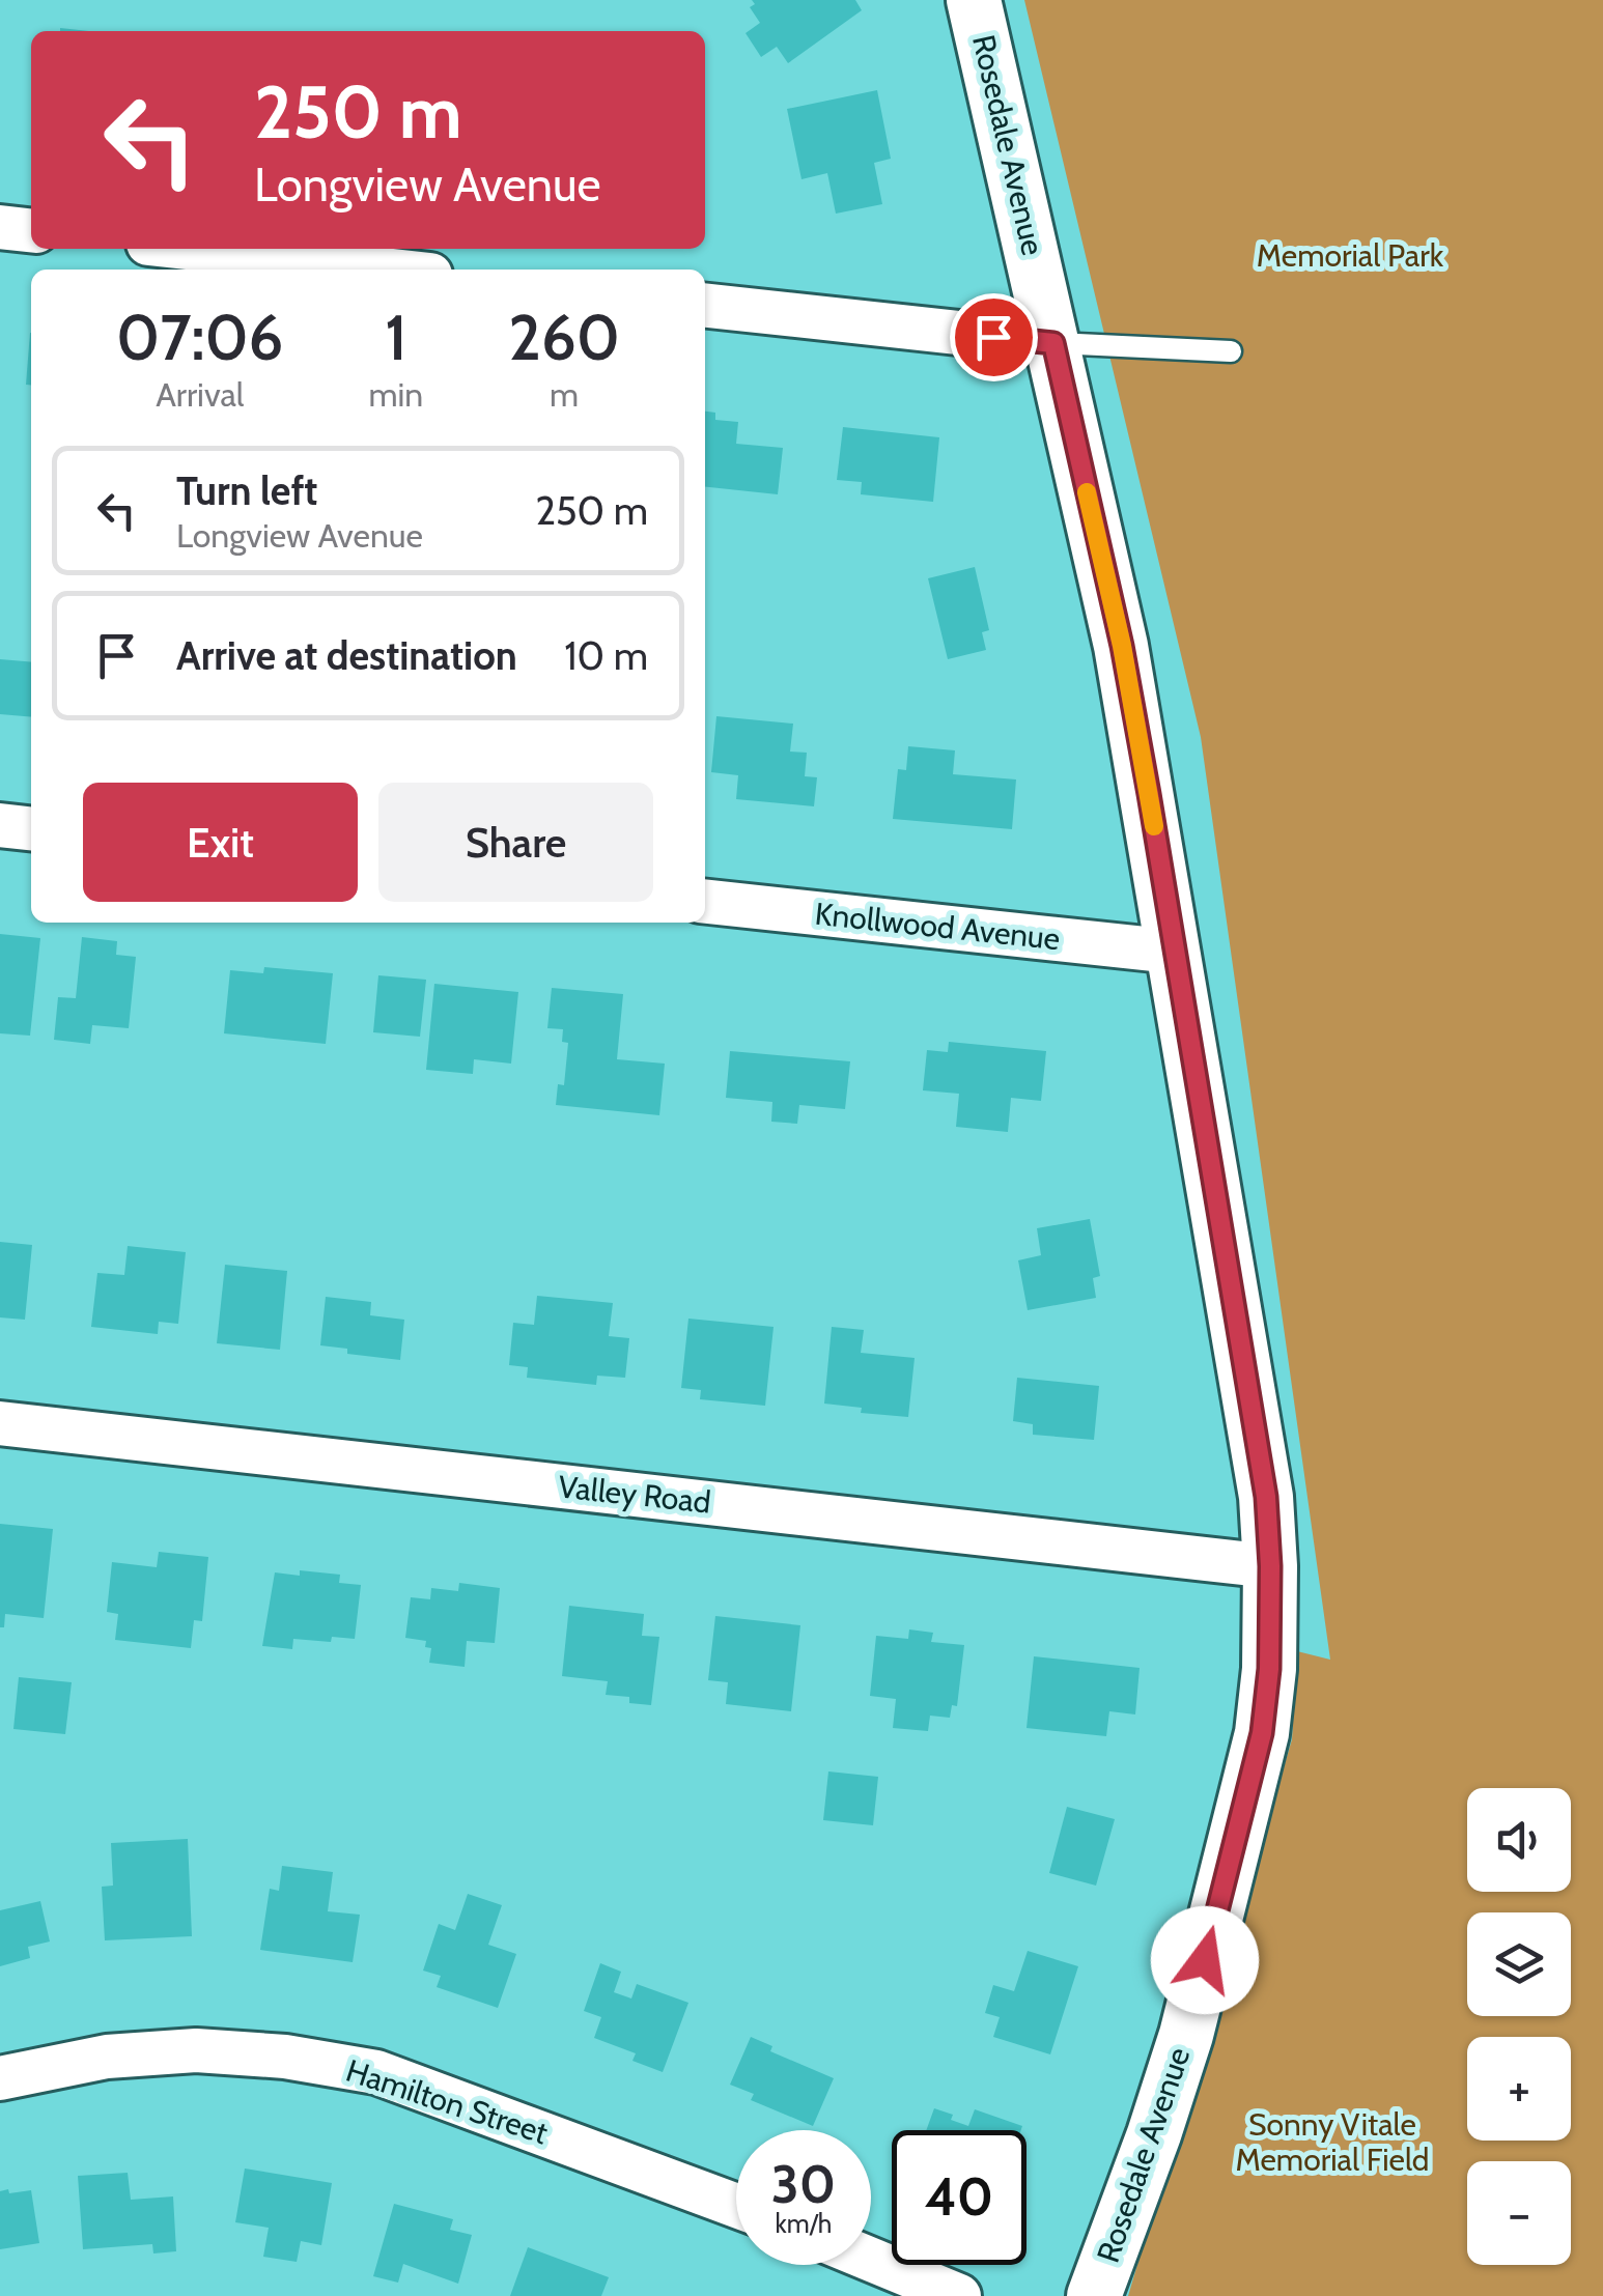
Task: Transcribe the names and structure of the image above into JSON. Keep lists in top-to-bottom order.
{
  "streets": {
    "street": [
      "Rosedale Avenue",
      "Knollwood Avenue",
      "Valley Road",
      "Hamilton Street"
    ]
  },
  "crossings": [
    ["Rosedale Avenue", "Knollwood Avenue"],
    ["Rosedale Avenue", "Valley Road"]
  ],
  "parks": ["Memorial Park", "Sonny Vitale Memorial Field"],
  "page": {
    "turn": ["250 m", "Longview Avenue"],
    "eta": [
      "07:06",
      "Arrival",
      "1",
      "min",
      "260",
      "m"
    ],
    "list": [
      {
        "name": "Turn left",
        "note": "Longview Avenue",
        "value": "250 m"
      },
      {
        "name": "Arrive at destination",
        "value": "10 m"
      }
    ],
    "buttons": ["Exit", "Share"],
    "map_buttons": ["+", "−"],
    "speed": "30 km/h",
    "limit": "40"
  }
}
